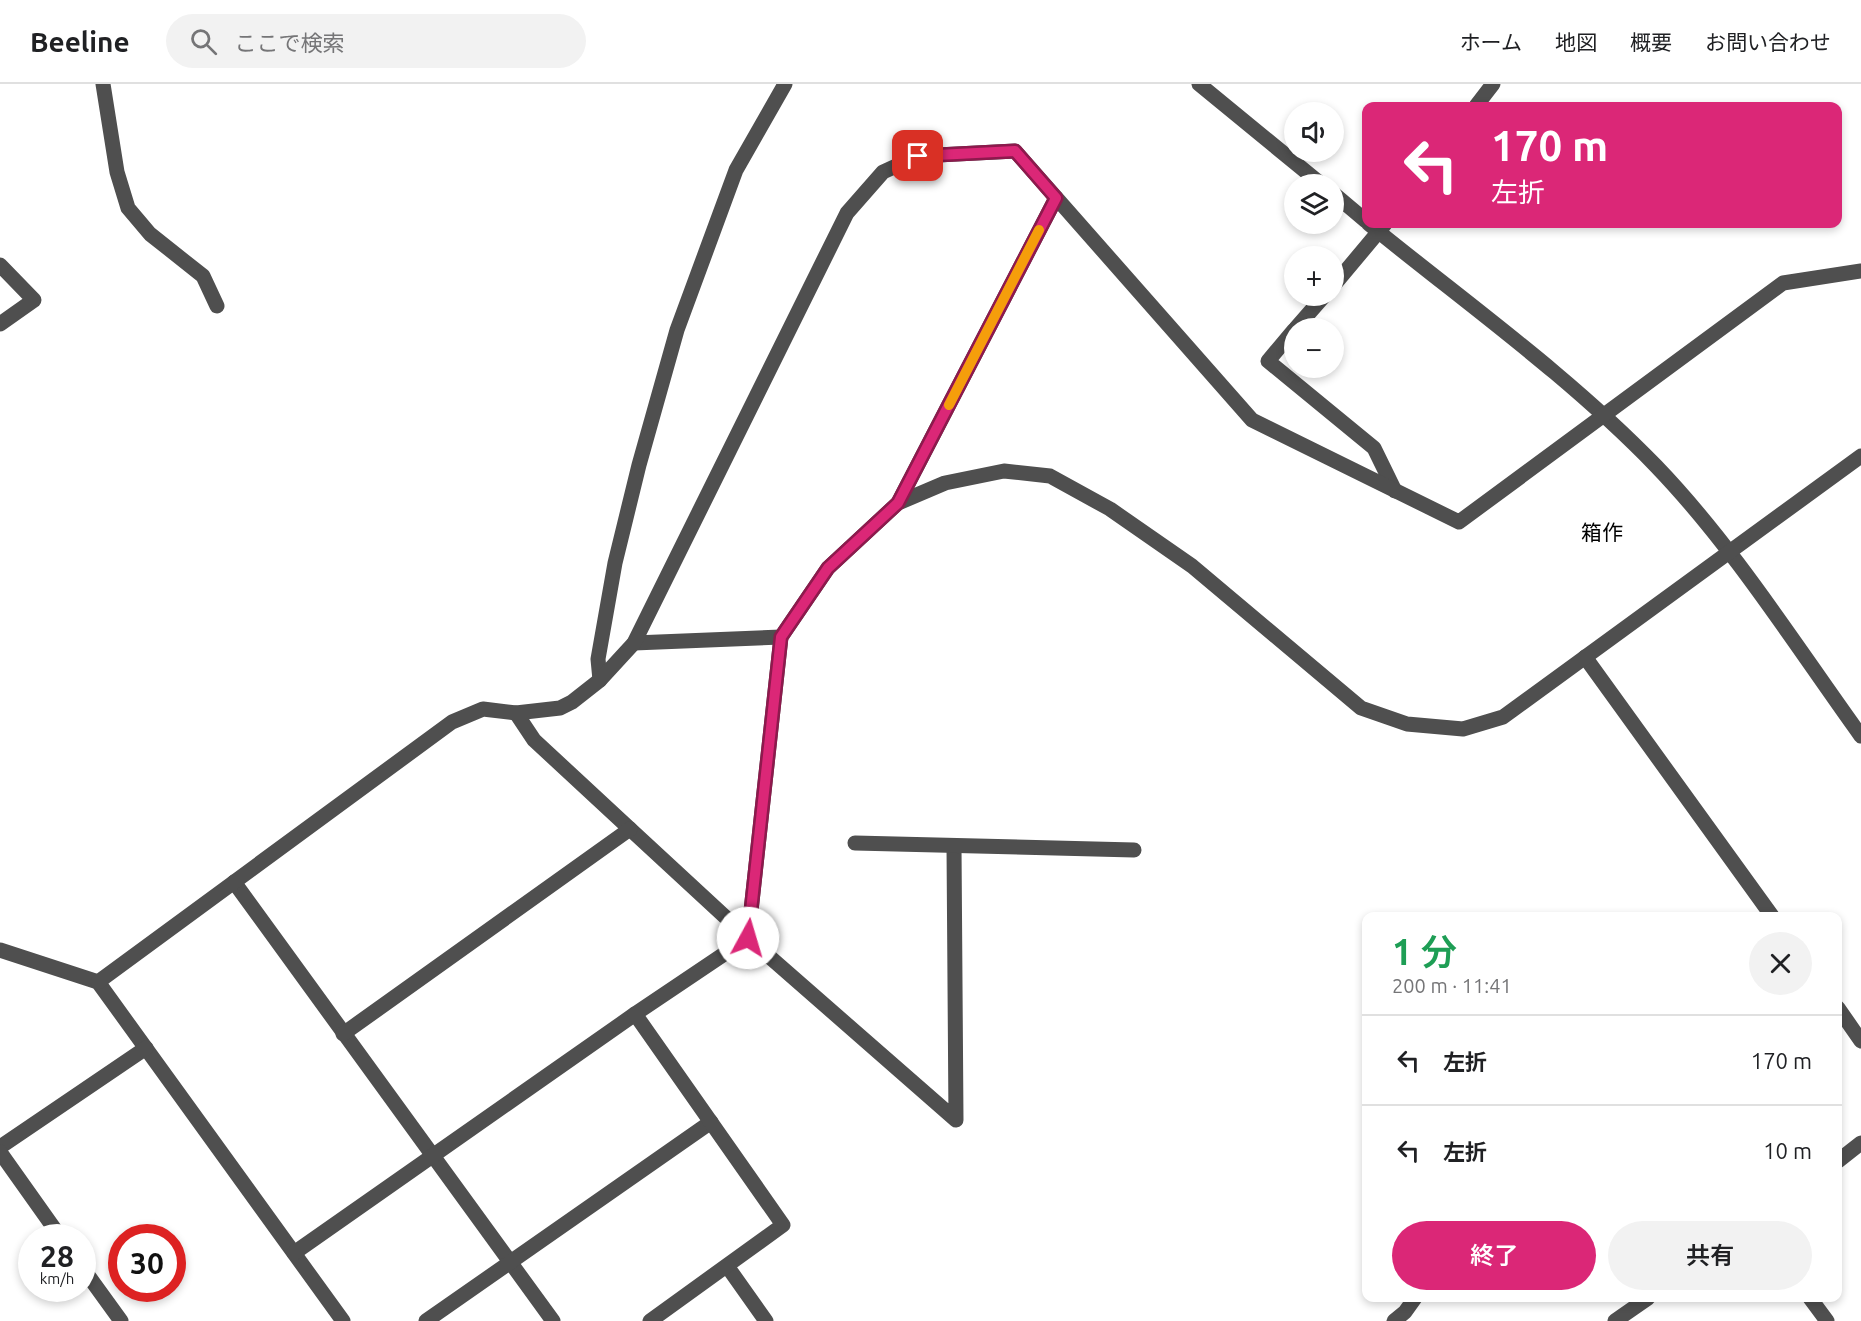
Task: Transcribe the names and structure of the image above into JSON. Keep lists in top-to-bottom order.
{
  "districts": ["箱作"],
  "page": {
    "header": "Beeline",
    "search": "ここで検索",
    "nav": [
      "ホーム",
      "地図",
      "概要",
      "お問い合わせ"
    ],
    "map_buttons": ["+", "−"],
    "turn": ["170 m", "左折"],
    "heading": ["1 分", "200 m · 11:41"],
    "list": [
      {
        "name": "左折",
        "value": "170 m"
      },
      {
        "name": "左折",
        "value": "10 m"
      }
    ],
    "buttons": ["終了", "共有"],
    "speed": "28 km/h",
    "limit": "30"
  }
}
